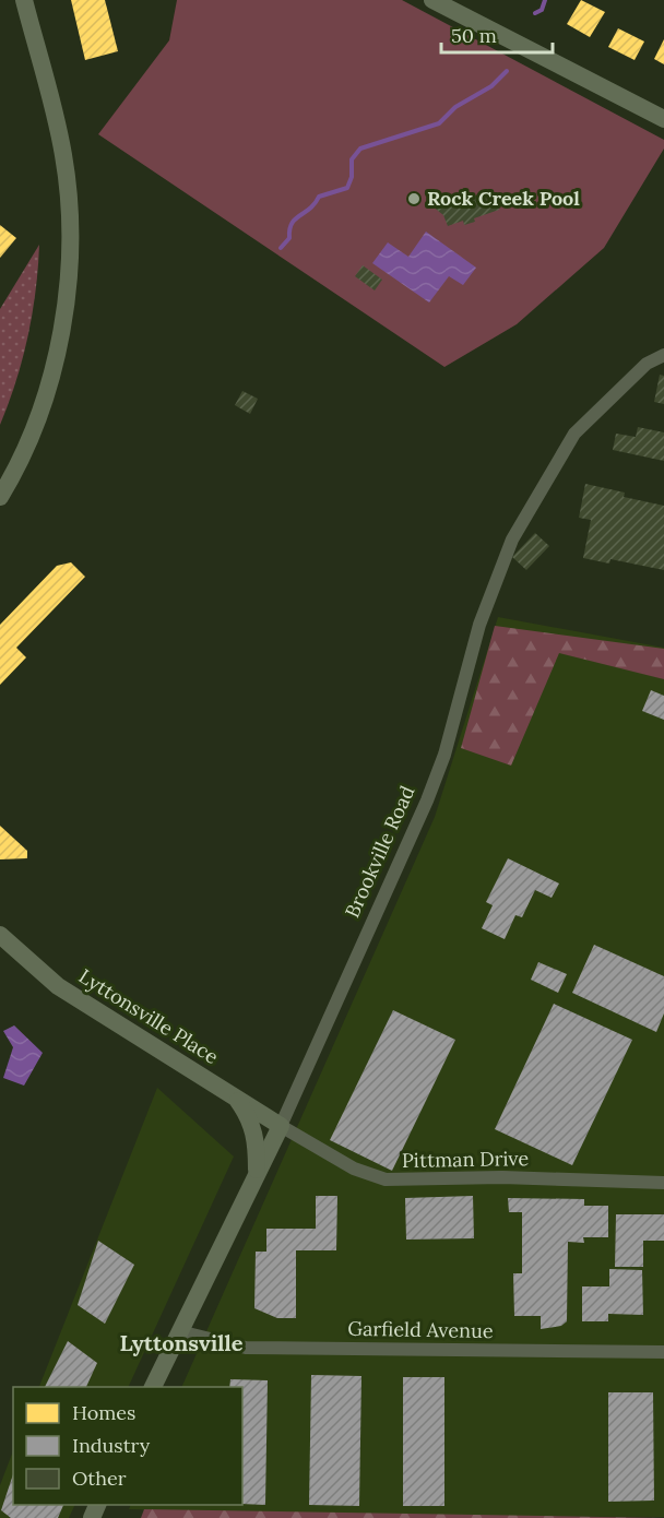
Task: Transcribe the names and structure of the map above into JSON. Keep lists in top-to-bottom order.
{
  "streets": {
    "street": [
      "Brookville Road",
      "Lyttonsville Place",
      "Pittman Drive",
      "Garfield Avenue"
    ]
  },
  "crossings": [
    ["Brookville Road", "Lyttonsville Place"],
    ["Brookville Road", "Pittman Drive"],
    ["Brookville Road", "Garfield Avenue"],
    ["Lyttonsville Place", "Pittman Drive"]
  ],
  "districts": ["Lyttonsville"],
  "places": ["Rock Creek Pool"],
  "legend": ["Homes", "Industry", "Other"],
  "scale_bar": "50 m"
}
